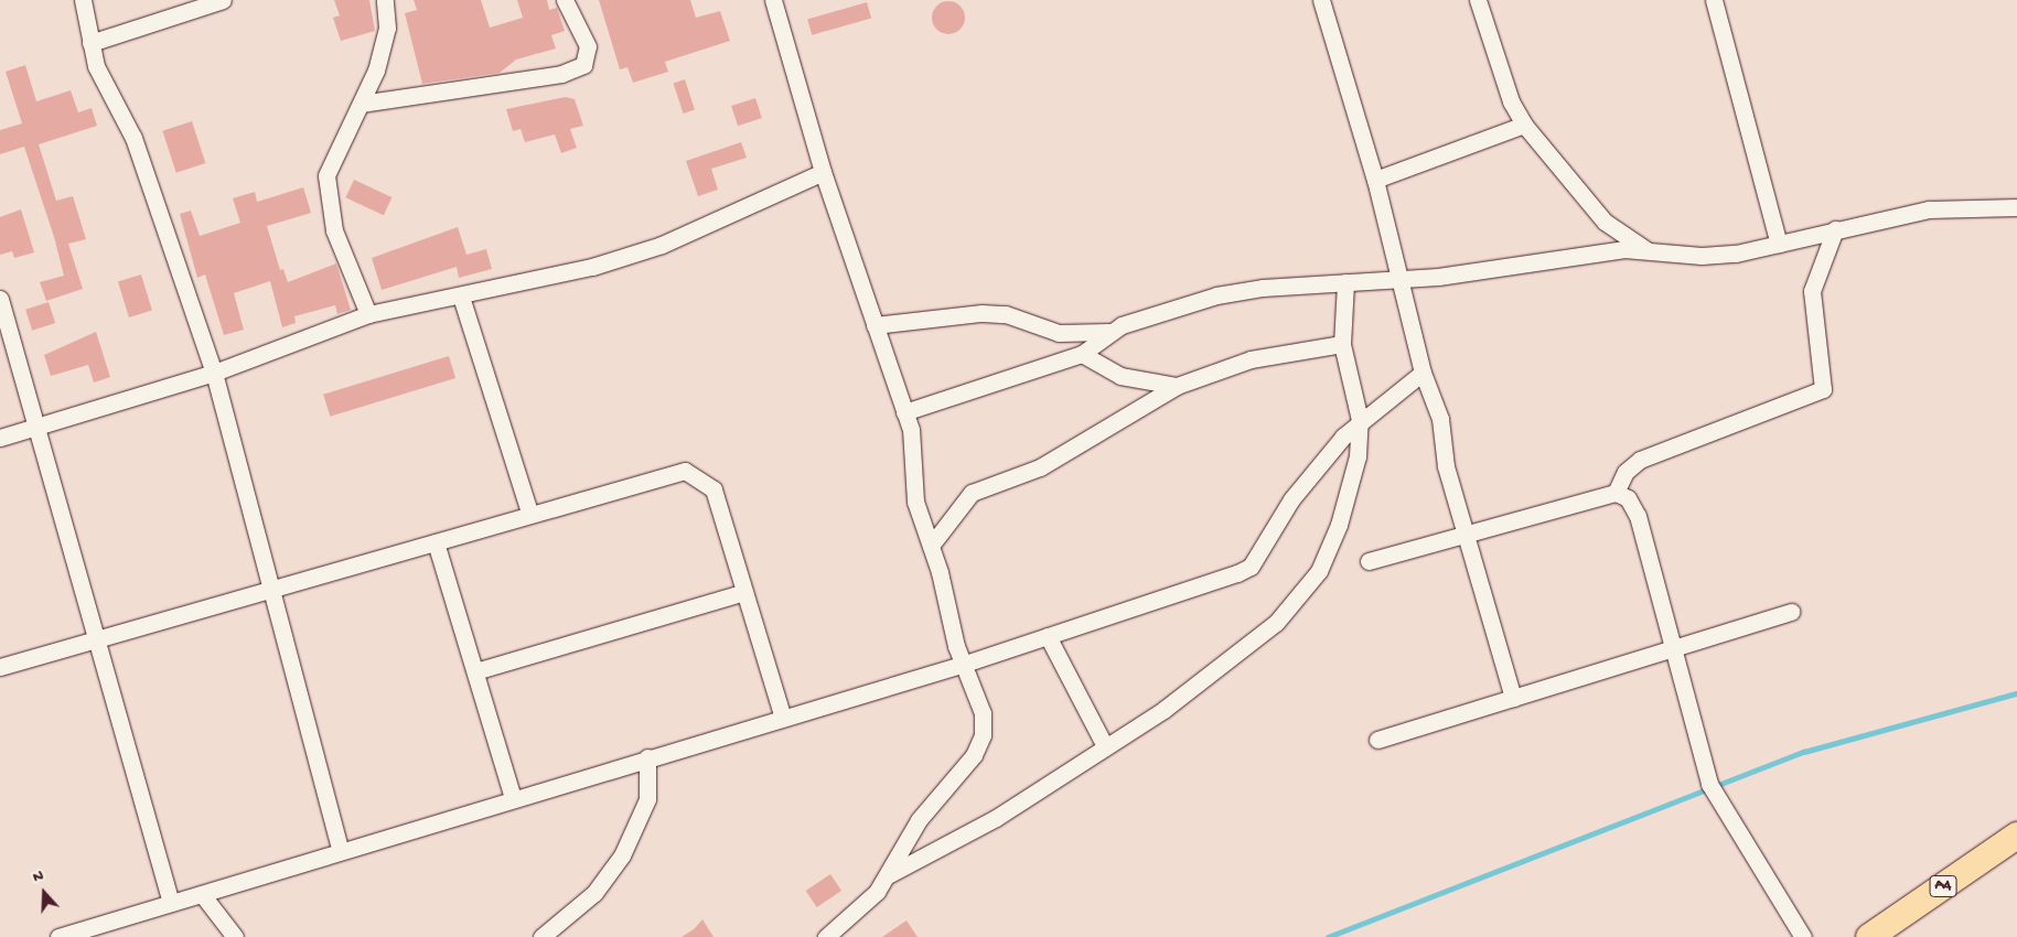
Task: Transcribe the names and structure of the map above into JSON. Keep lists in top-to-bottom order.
{
  "streets": {
    "main road": ["A4"]
  },
  "north": "top"
}
